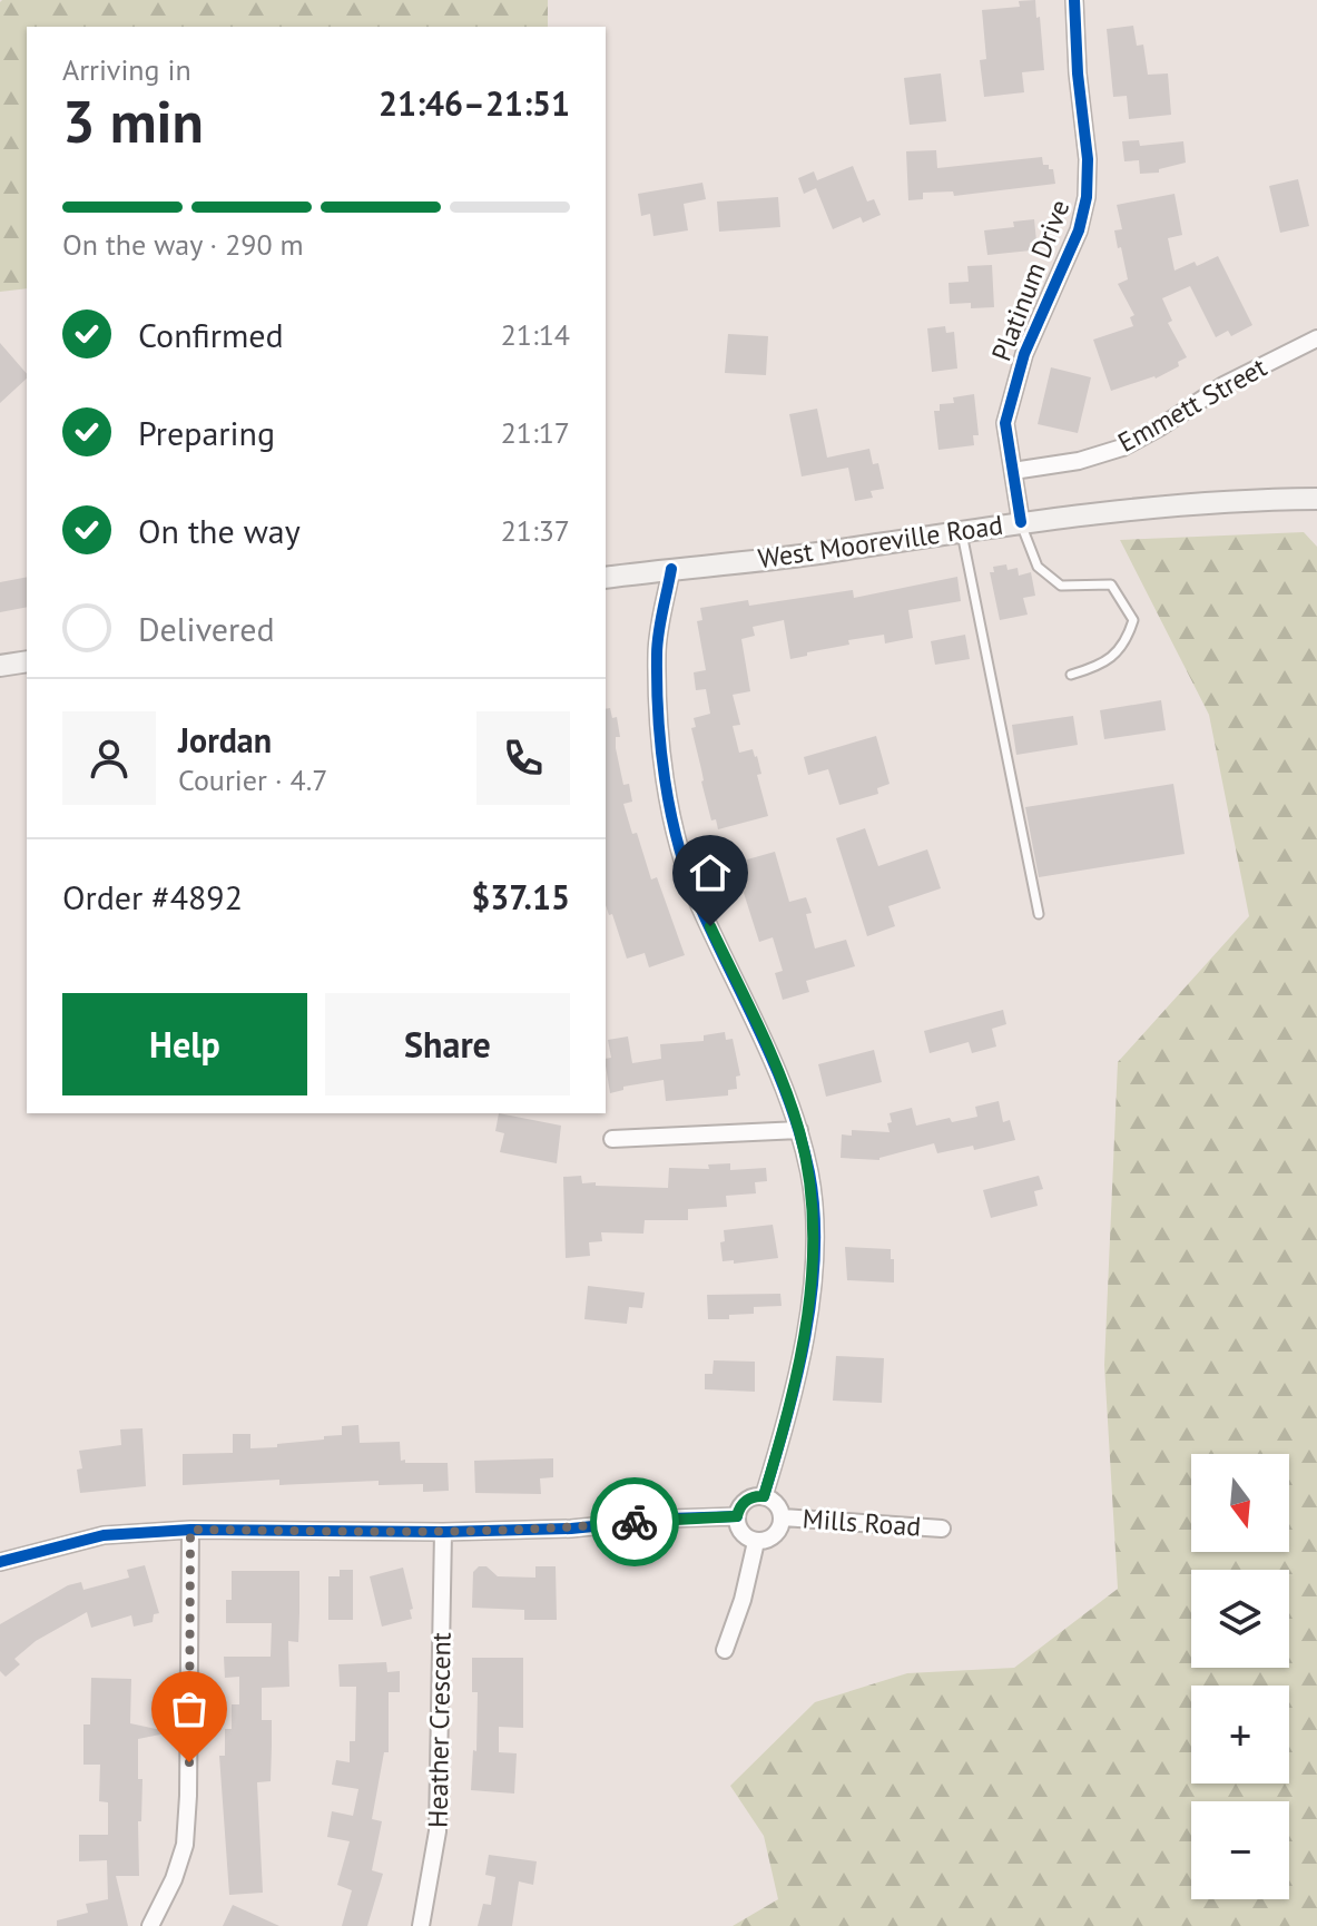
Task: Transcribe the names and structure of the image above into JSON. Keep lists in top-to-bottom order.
{
  "streets": {
    "main road": ["West Mooreville Road"],
    "street": [
      "Platinum Drive",
      "Emmett Street",
      "Mills Road",
      "Heather Crescent"
    ]
  },
  "crossings": [
    ["Platinum Drive", "Emmett Street"],
    ["Platinum Drive", "West Mooreville Road"]
  ],
  "north": "bottom",
  "page": {
    "heading": ["3 min", "Arriving in", "21:46–21:51"],
    "panel": [
      "Jordan",
      "Courier · 4.7",
      "Order #4892",
      "$37.15"
    ],
    "bar": "On the way · 290 m",
    "list": [
      ["Confirmed", "21:14"],
      ["Preparing", "21:17"],
      ["On the way", "21:37"],
      "Delivered"
    ],
    "buttons": ["Help", "Share"],
    "map_buttons": ["+", "−"]
  }
}
